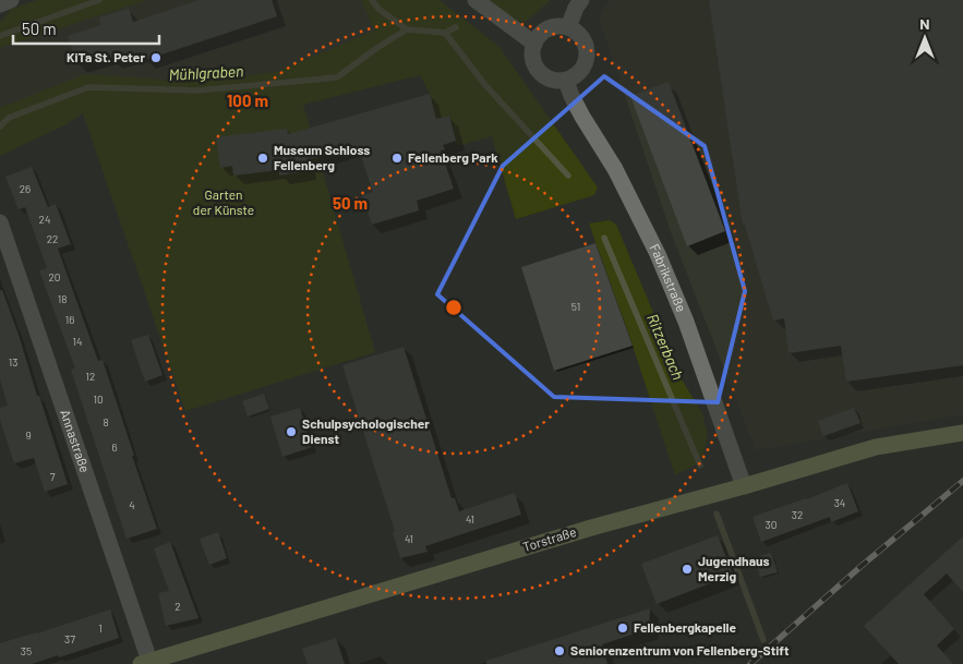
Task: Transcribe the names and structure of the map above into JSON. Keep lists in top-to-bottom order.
{
  "streets": {
    "main road": ["Torstraße"],
    "street": ["Fabrikstraße", "Annastraße"]
  },
  "crossings": [
    ["Fabrikstraße", "Torstraße"],
    ["Annastraße", "Torstraße"]
  ],
  "water": ["Mühlgraben", "Ritzerbach"],
  "parks": ["Garten der Künste"],
  "places": [
    "KiTa St. Peter",
    "Museum Schloss Fellenberg",
    "Fellenberg Park",
    "Schulpsychologischer Dienst",
    "Jugendhaus Merzig",
    "Fellenbergkapelle",
    "Seniorenzentrum von Fellenberg-Stift"
  ],
  "house_numbers": [
    "26",
    "24",
    "22",
    "20",
    "18",
    "51",
    "16",
    "14",
    "13",
    "12",
    "10",
    "8",
    "9",
    "6",
    "7",
    "34",
    "4",
    "32",
    "41",
    "30",
    "41",
    "2",
    "1",
    "37",
    "35"
  ],
  "scale_bar": "50 m",
  "north": "top",
  "rings": ["100 m", "50 m"]
}
